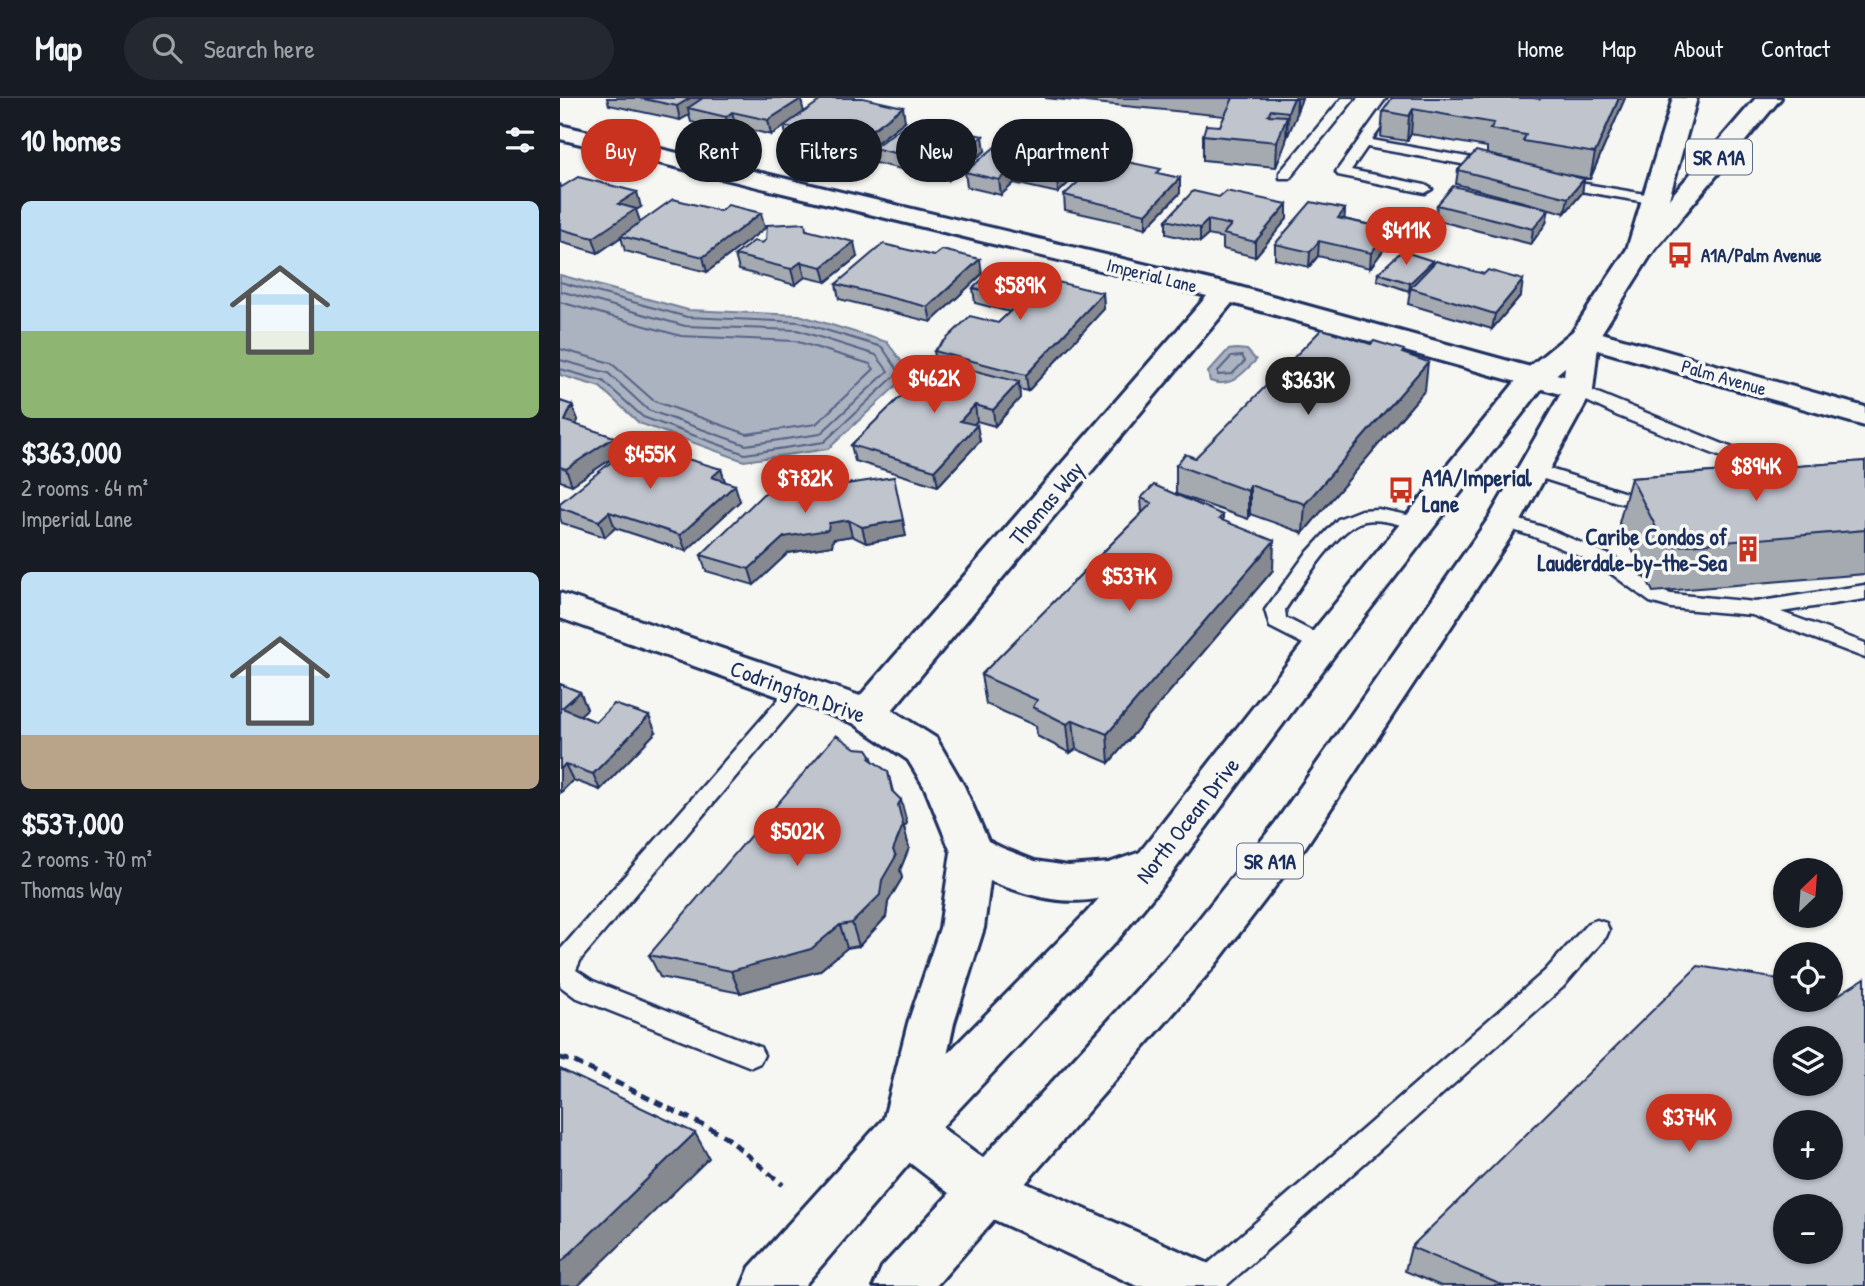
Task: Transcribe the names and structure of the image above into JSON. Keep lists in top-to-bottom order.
{
  "streets": {
    "street": [
      "SR A1A",
      "Imperial Lane",
      "Palm Avenue",
      "Thomas Way",
      "Codrington Drive",
      "North Ocean Drive"
    ]
  },
  "crossings": [
    ["SR A1A", "North Ocean Drive"],
    ["Imperial Lane", "Thomas Way"],
    ["Imperial Lane", "North Ocean Drive"],
    ["Palm Avenue", "North Ocean Drive"],
    ["Thomas Way", "Codrington Drive"]
  ],
  "places": {
    "bus stop": ["A1A/Palm Avenue", "A1A/Imperial Lane"],
    "building": ["Caribe Condos of Lauderdale-by-the-Sea"]
  },
  "north": "top right",
  "page": {
    "header": "Map",
    "search": "Search here",
    "nav": [
      "Home",
      "Map",
      "About",
      "Contact"
    ],
    "heading": "10 homes",
    "chip": [
      "Buy",
      "Rent",
      "Filters",
      "New",
      "Apartment"
    ],
    "list": [
      {
        "name": "$363,000",
        "note": "2 rooms · 64 m² · Imperial Lane"
      },
      {
        "name": "$537,000",
        "note": "2 rooms · 70 m² · Thomas Way"
      }
    ],
    "price": [
      "$411K",
      "$589K",
      "$462K",
      "$363K",
      "$455K",
      "$894K",
      "$782K",
      "$537K",
      "$502K",
      "$374K"
    ],
    "map_buttons": ["+", "−"]
  }
}
